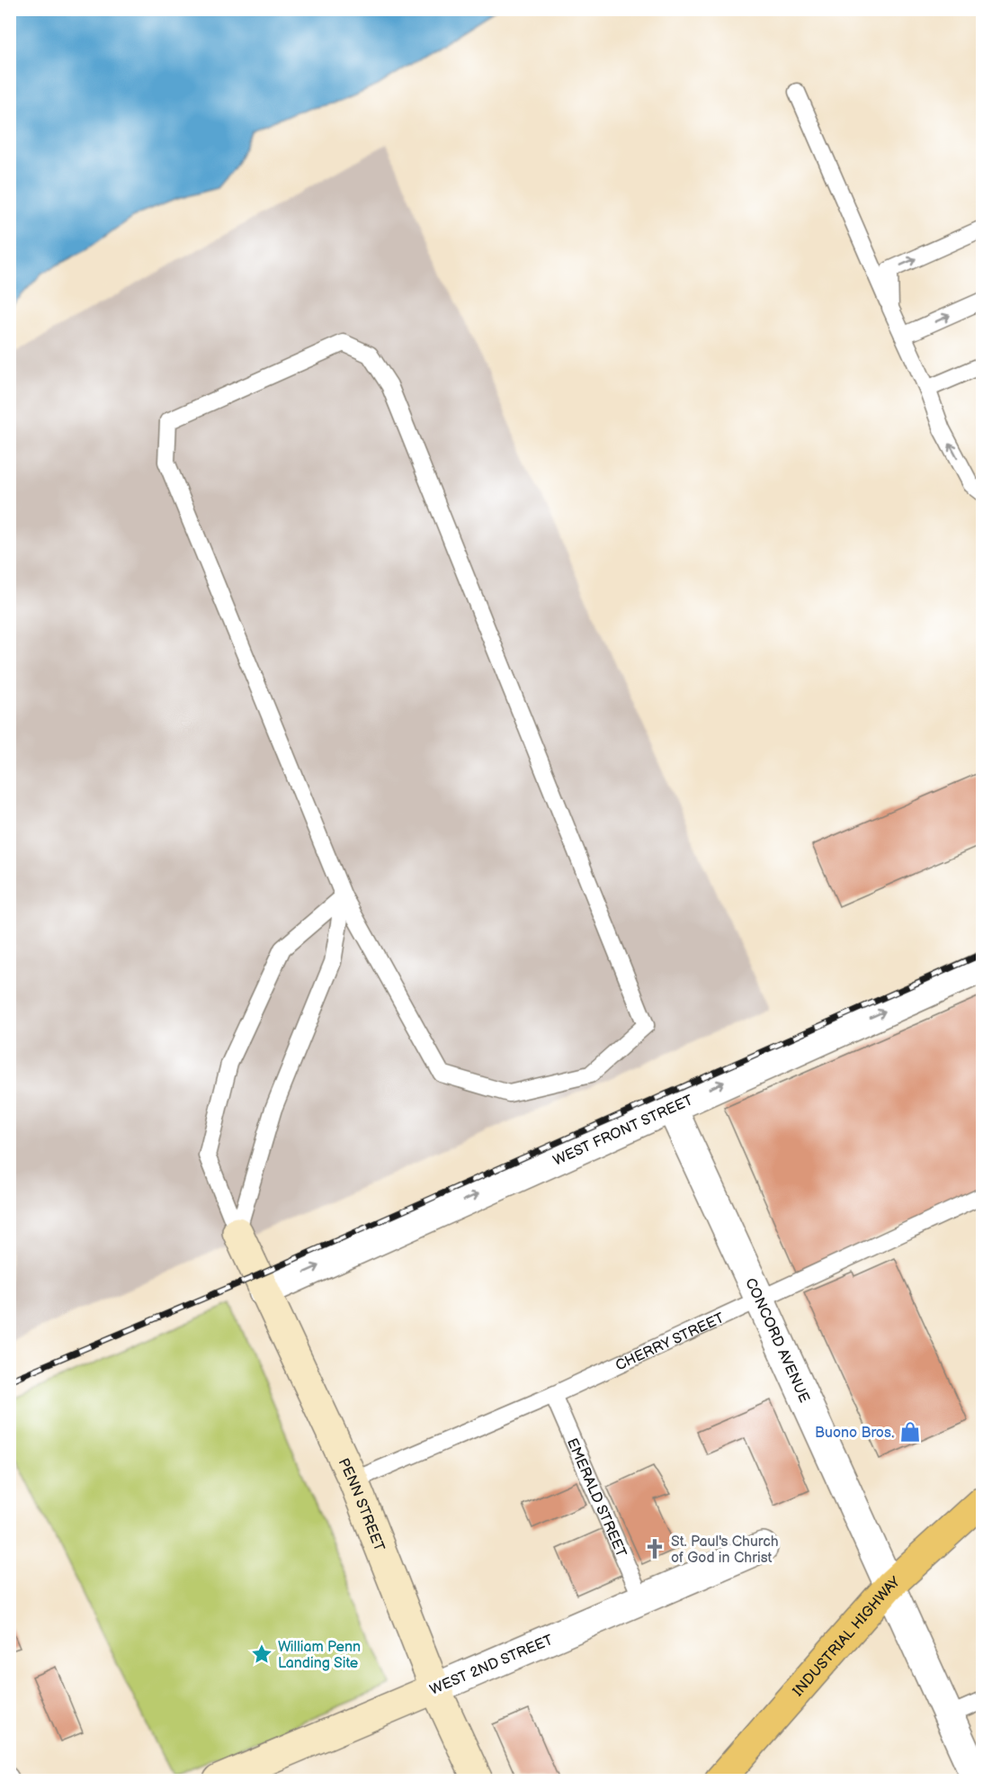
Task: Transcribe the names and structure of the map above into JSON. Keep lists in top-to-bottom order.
{
  "streets": {
    "main road": ["INDUSTRIAL HIGHWAY"],
    "street": [
      "WEST FRONT STREET",
      "CONCORD AVENUE",
      "PENN STREET",
      "WEST 2ND STREET"
    ],
    "lane": ["CHERRY STREET", "EMERALD STREET"]
  },
  "crossings": [
    ["WEST FRONT STREET", "CONCORD AVENUE"],
    ["WEST FRONT STREET", "PENN STREET"],
    ["CONCORD AVENUE", "CHERRY STREET"],
    ["CONCORD AVENUE", "INDUSTRIAL HIGHWAY"],
    ["CHERRY STREET", "EMERALD STREET"],
    ["CHERRY STREET", "PENN STREET"],
    ["EMERALD STREET", "WEST 2ND STREET"],
    ["PENN STREET", "WEST 2ND STREET"]
  ],
  "one_way": ["WEST FRONT STREET"],
  "places": {
    "shop": ["Buono Bros."],
    "church": ["St. Paul's Church of God in Christ"],
    "place": ["William Penn Landing Site"]
  }
}
